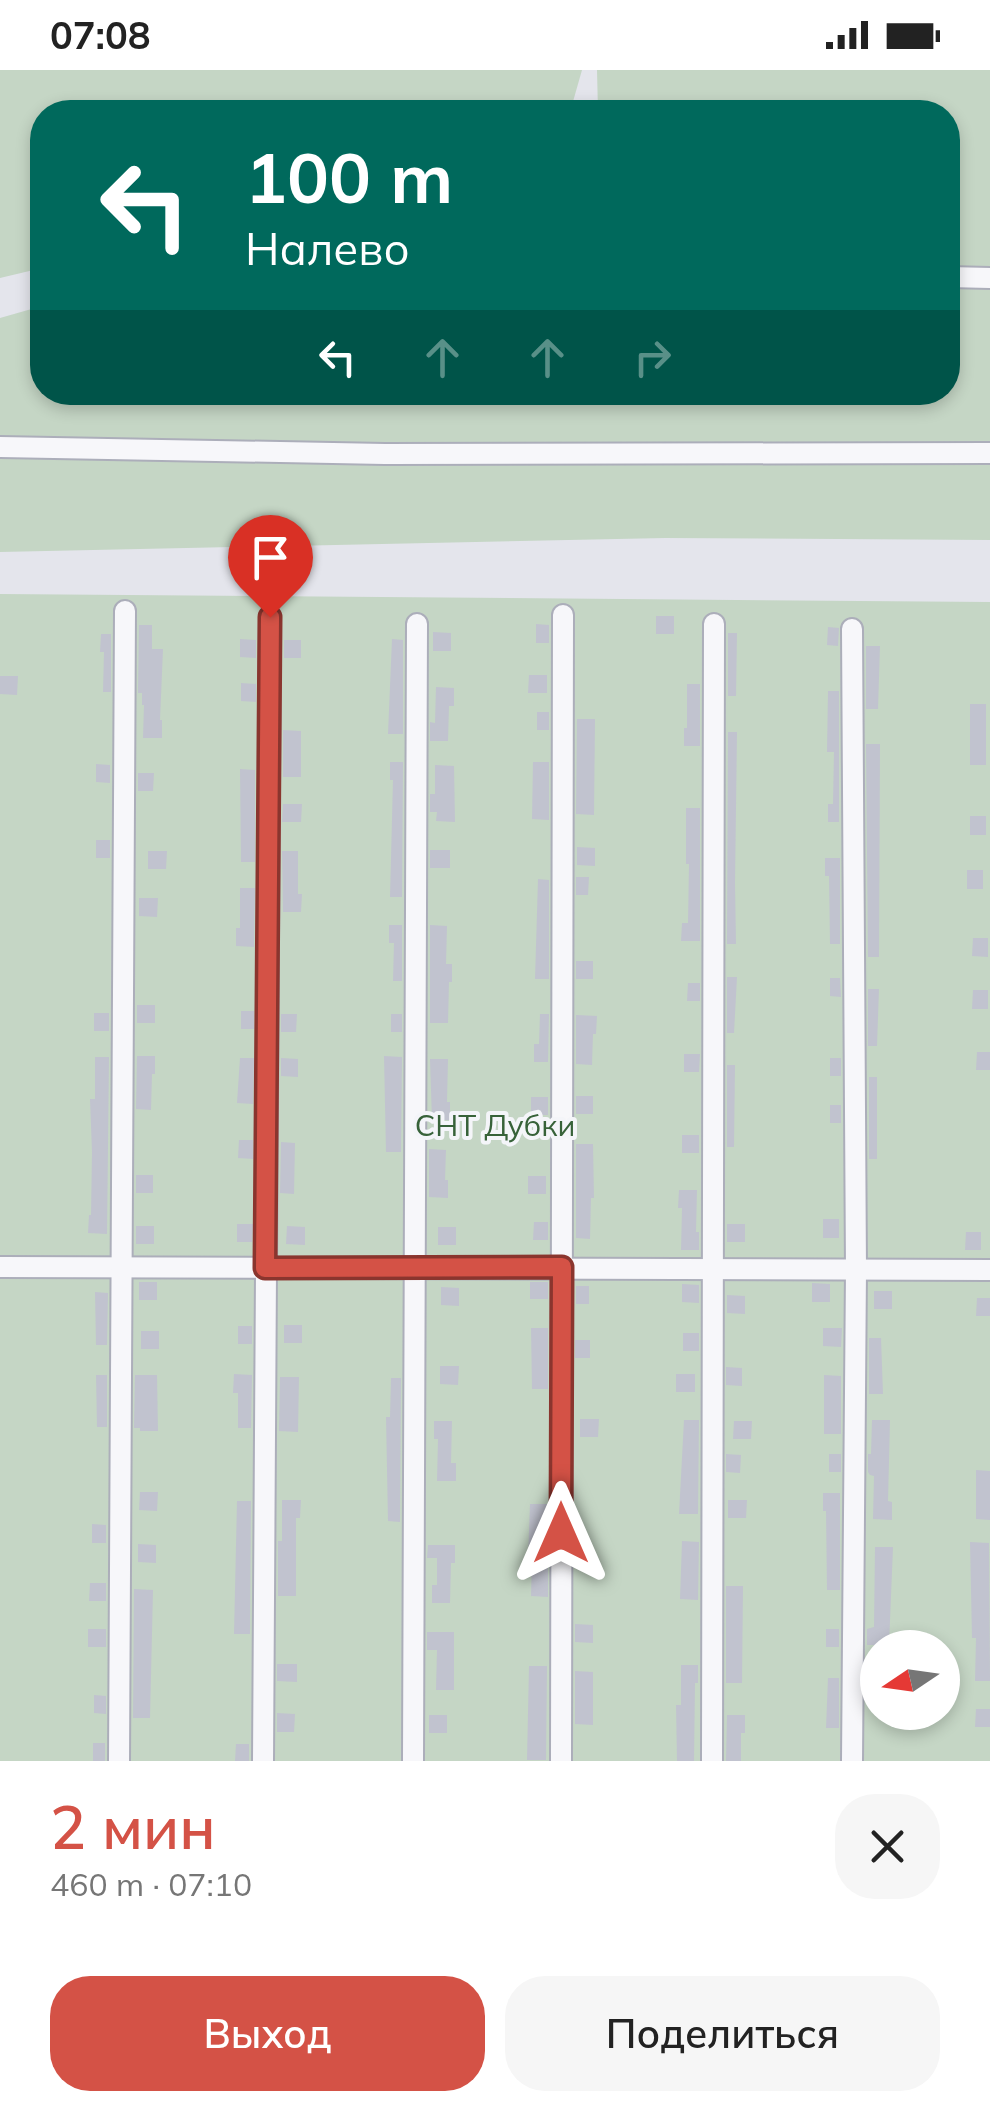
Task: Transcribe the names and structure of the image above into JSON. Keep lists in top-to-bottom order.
{
  "parks": ["СНТ Дубки"],
  "north": "left",
  "page": {
    "status": "07:08",
    "turn": ["100 m", "Налево"],
    "heading": ["2 мин", "460 m · 07:10"],
    "buttons": ["Выход", "Поделиться"]
  }
}
